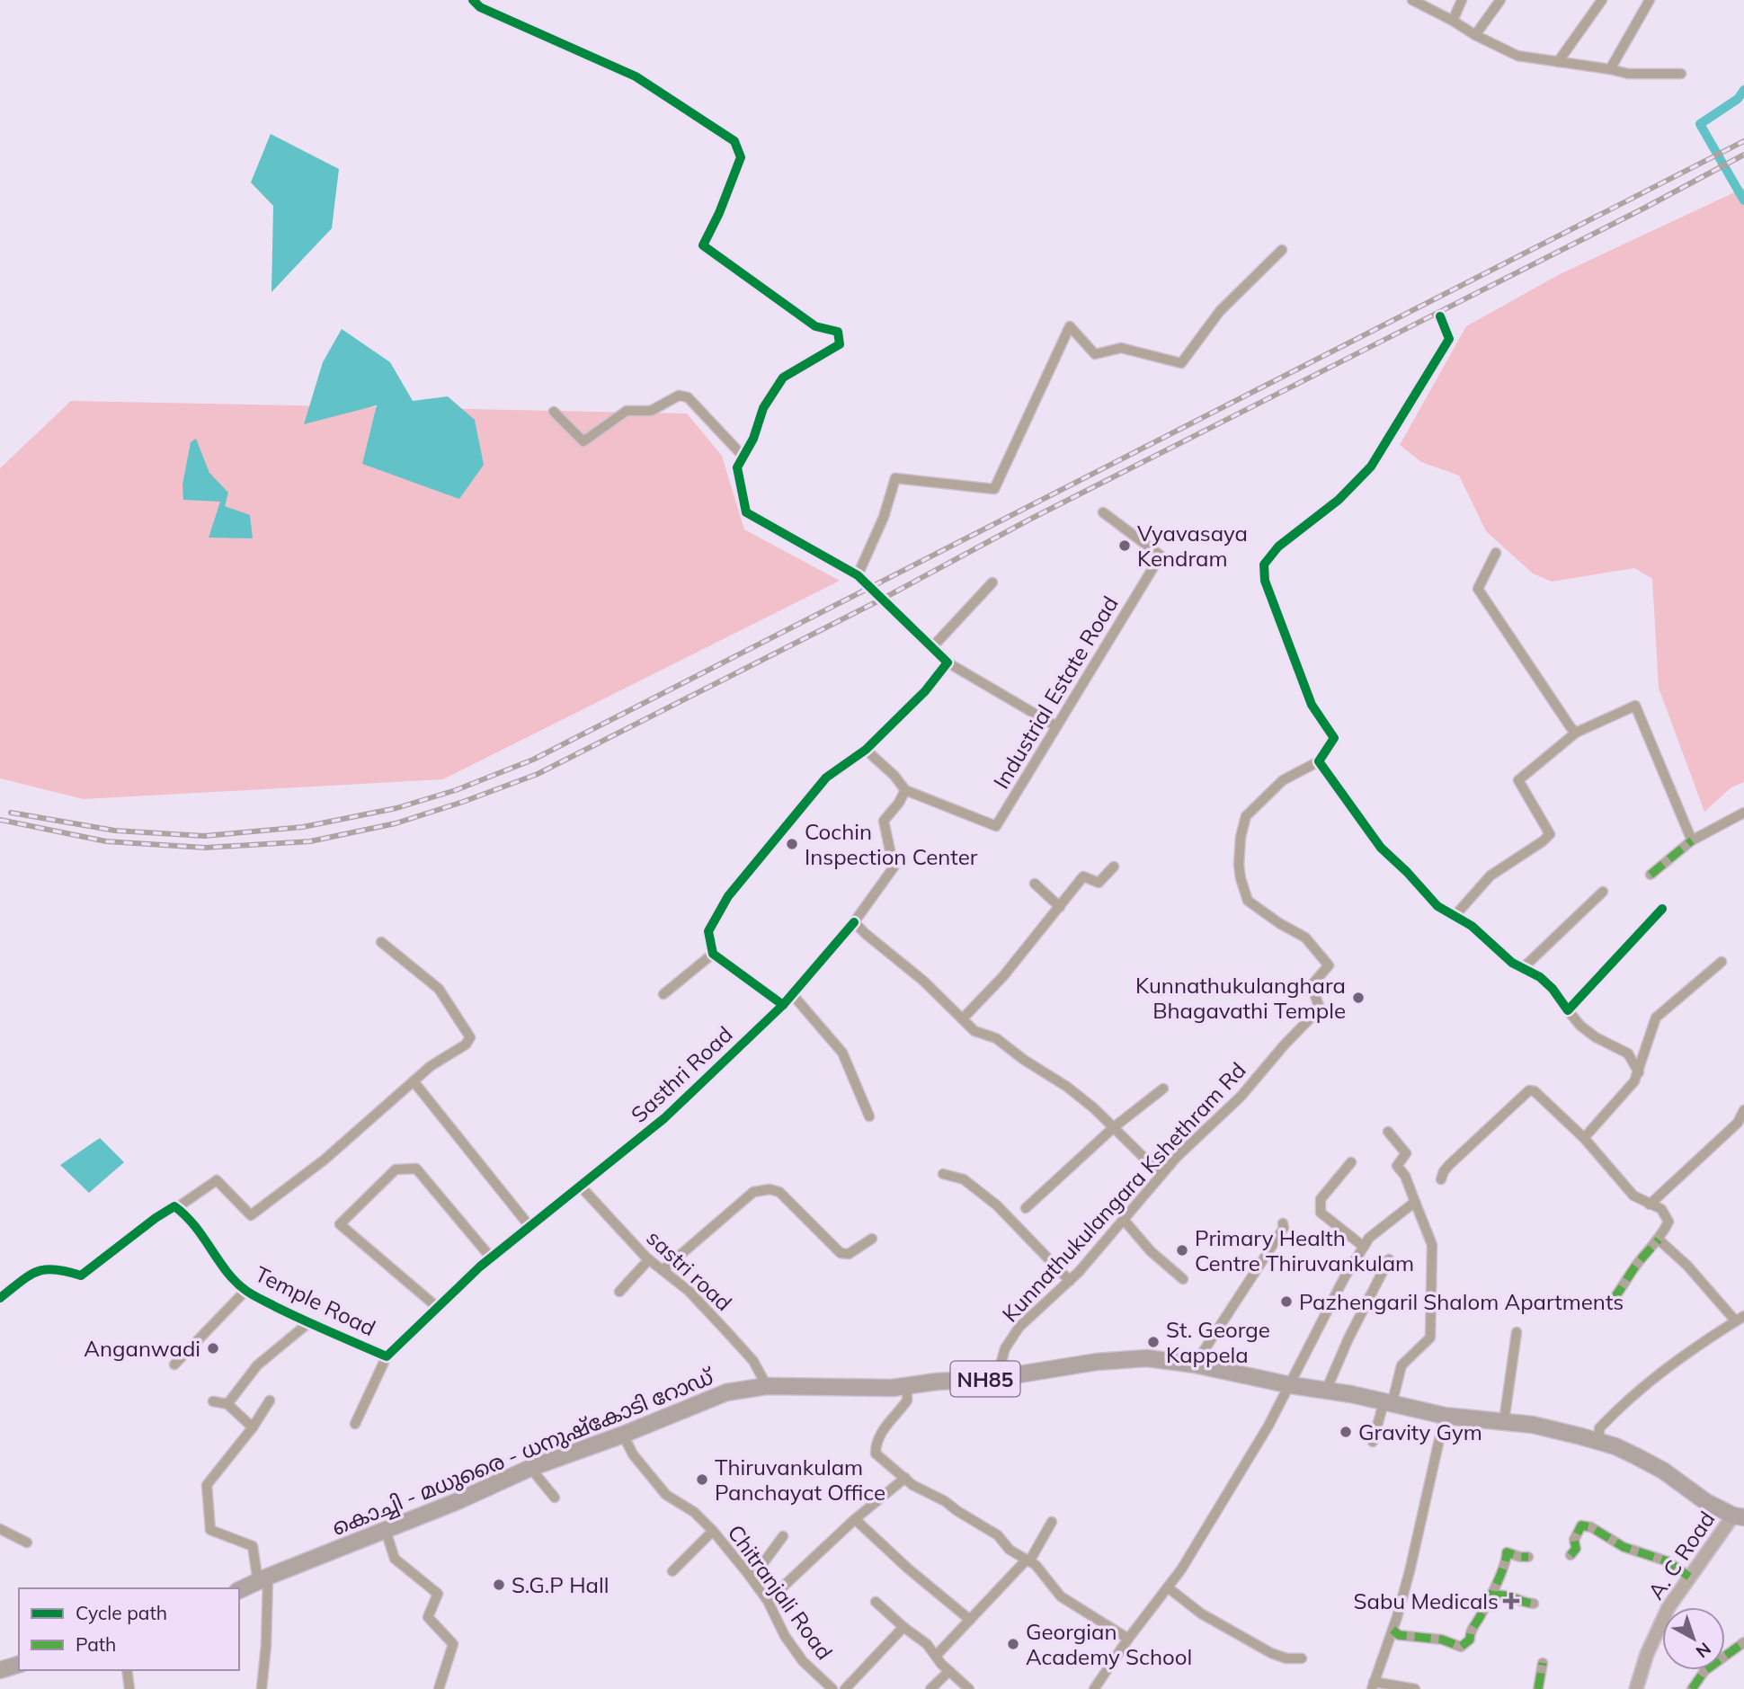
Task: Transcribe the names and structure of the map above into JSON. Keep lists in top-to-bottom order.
{
  "streets": {
    "highway": ["NH85", "കൊച്ചി - മധുരൈ - ധനുഷ്‌കോടി റോഡ്"],
    "main road": ["A. C Road"],
    "street": [
      "Industrial Estate Road",
      "Sasthri Road",
      "Kunnathukulangara Kshethram Rd",
      "sastri road",
      "Temple Road",
      "Chitranjali Road"
    ]
  },
  "crossings": [
    ["Industrial Estate Road", "Sasthri Road"],
    ["Sasthri Road", "sastri road"],
    ["Sasthri Road", "Temple Road"],
    ["Kunnathukulangara Kshethram Rd", "കൊച്ചി - മധുരൈ - ധനുഷ്‌കോടി റോഡ്"],
    ["sastri road", "Temple Road"],
    ["sastri road", "കൊച്ചി - മധുരൈ - ധനുഷ്‌കോടി റോഡ്"],
    ["കൊച്ചി - മധുരൈ - ധനുഷ്‌കോടി റോഡ്", "A. C Road"],
    ["കൊച്ചി - മധുരൈ - ധനുഷ്‌കോടി റോഡ്", "Chitranjali Road"]
  ],
  "places": {
    "other": [
      "Vyavasaya Kendram",
      "Cochin Inspection Center",
      "Kunnathukulanghara Bhagavathi Temple",
      "Primary Health Centre Thiruvankulam",
      "Pazhengaril Shalom Apartments",
      "St. George Kappela",
      "Anganwadi",
      "Gravity Gym",
      "Thiruvankulam Panchayat Office",
      "S.G.P Hall",
      "Georgian Academy School"
    ],
    "health": ["Sabu Medicals"]
  },
  "legend": ["Cycle path", "Path"],
  "north": "bottom right"
}
